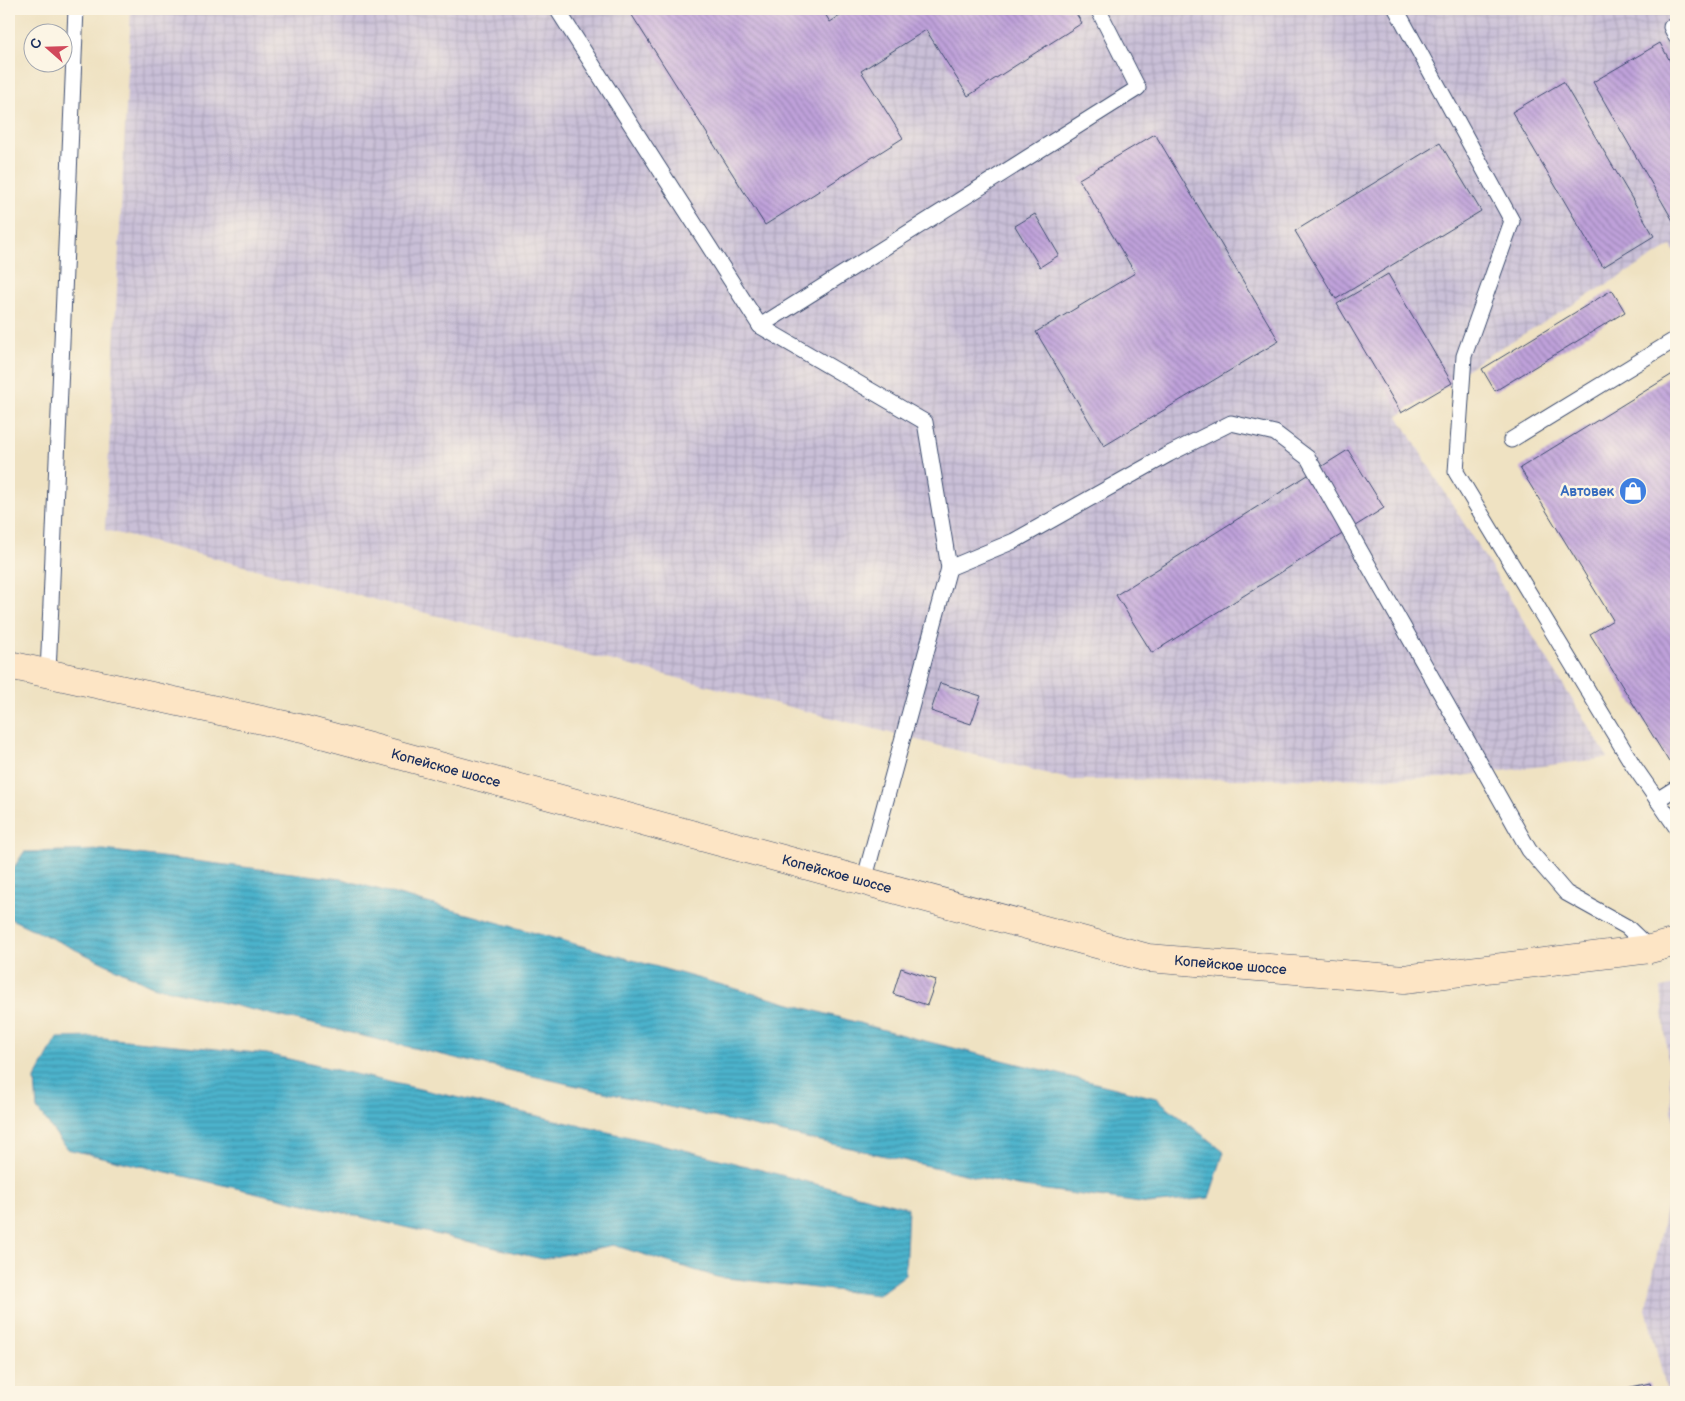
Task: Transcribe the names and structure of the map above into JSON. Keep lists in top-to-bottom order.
{
  "streets": {
    "street": ["Копейское шоссе"]
  },
  "places": {
    "shop": ["Автовек"]
  },
  "north": "left"
}
